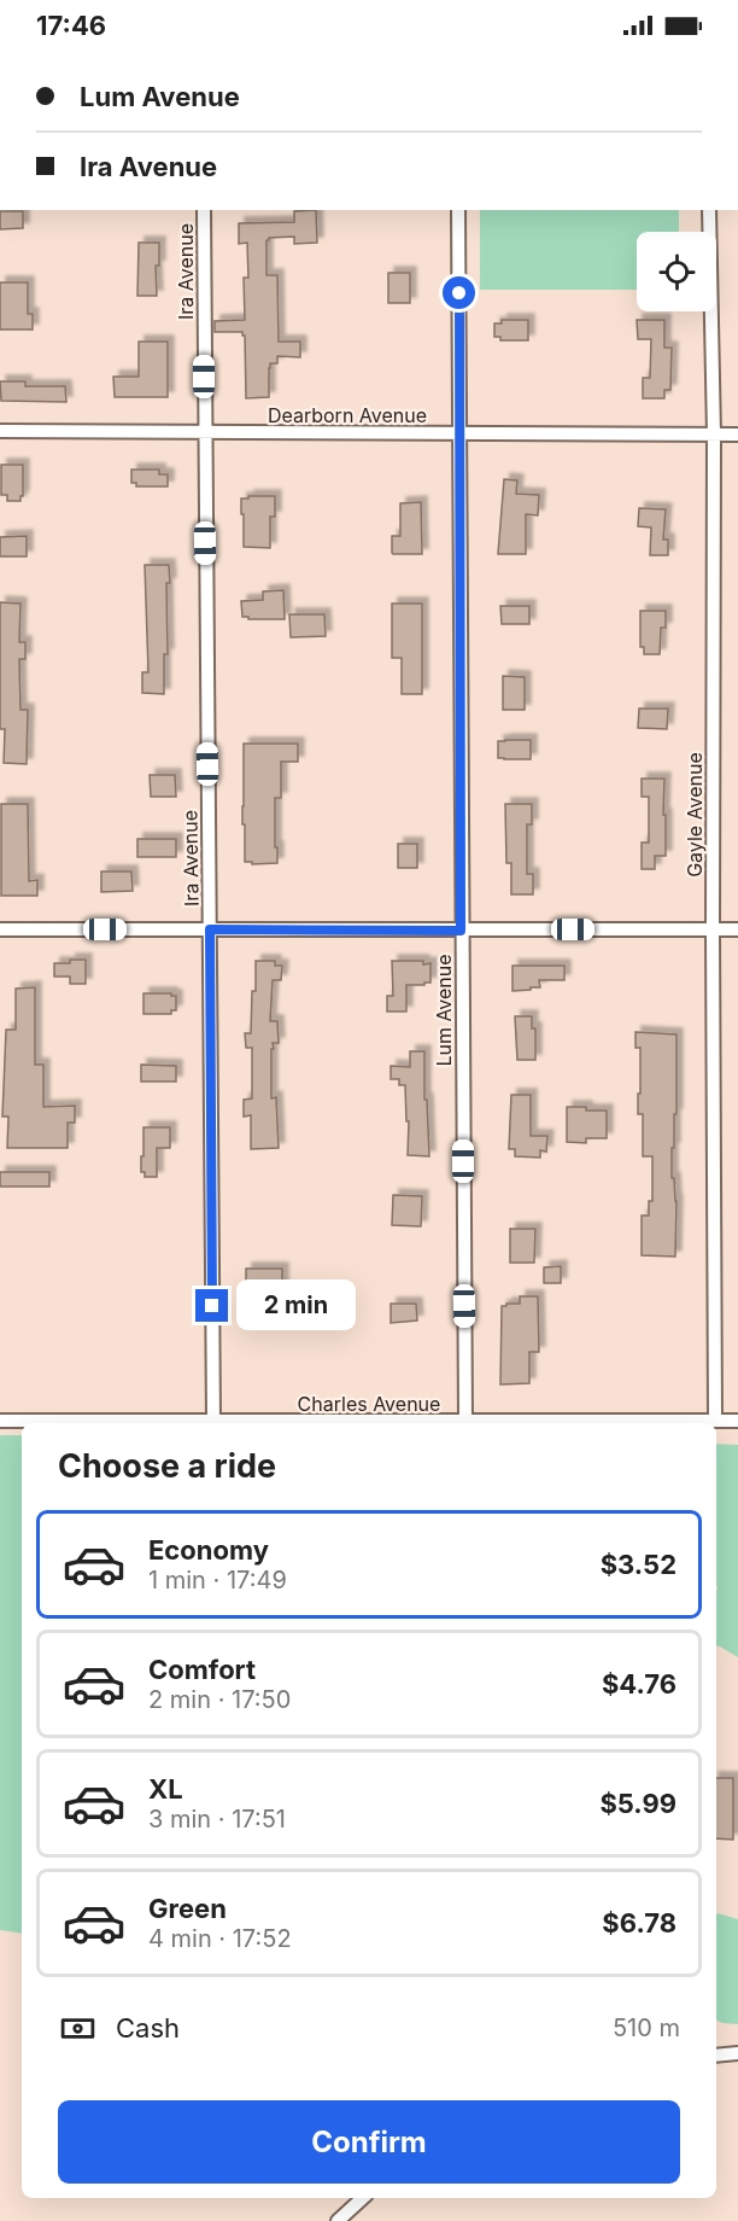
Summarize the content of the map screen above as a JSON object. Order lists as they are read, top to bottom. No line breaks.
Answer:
{"streets":{"street":["Ira Avenue","Dearborn Avenue","Gayle Avenue","Lum Avenue","Charles Avenue"]},"crossings":[["Ira Avenue","Dearborn Avenue"],["Ira Avenue","Charles Avenue"],["Dearborn Avenue","Gayle Avenue"],["Dearborn Avenue","Lum Avenue"],["Gayle Avenue","Charles Avenue"],["Lum Avenue","Charles Avenue"]],"page":{"status":"17:46","banner":["Lum Avenue","Ira Avenue"],"bubble":"2 min","heading":"Choose a ride","list":[{"name":"Economy","note":"1 min · 17:49","value":"$3.52"},{"name":"Comfort","note":"2 min · 17:50","value":"$4.76"},{"name":"XL","note":"3 min · 17:51","value":"$5.99"},{"name":"Green","note":"4 min · 17:52","value":"$6.78"}],"pay":["Cash","510 m"],"buttons":"Confirm"}}
